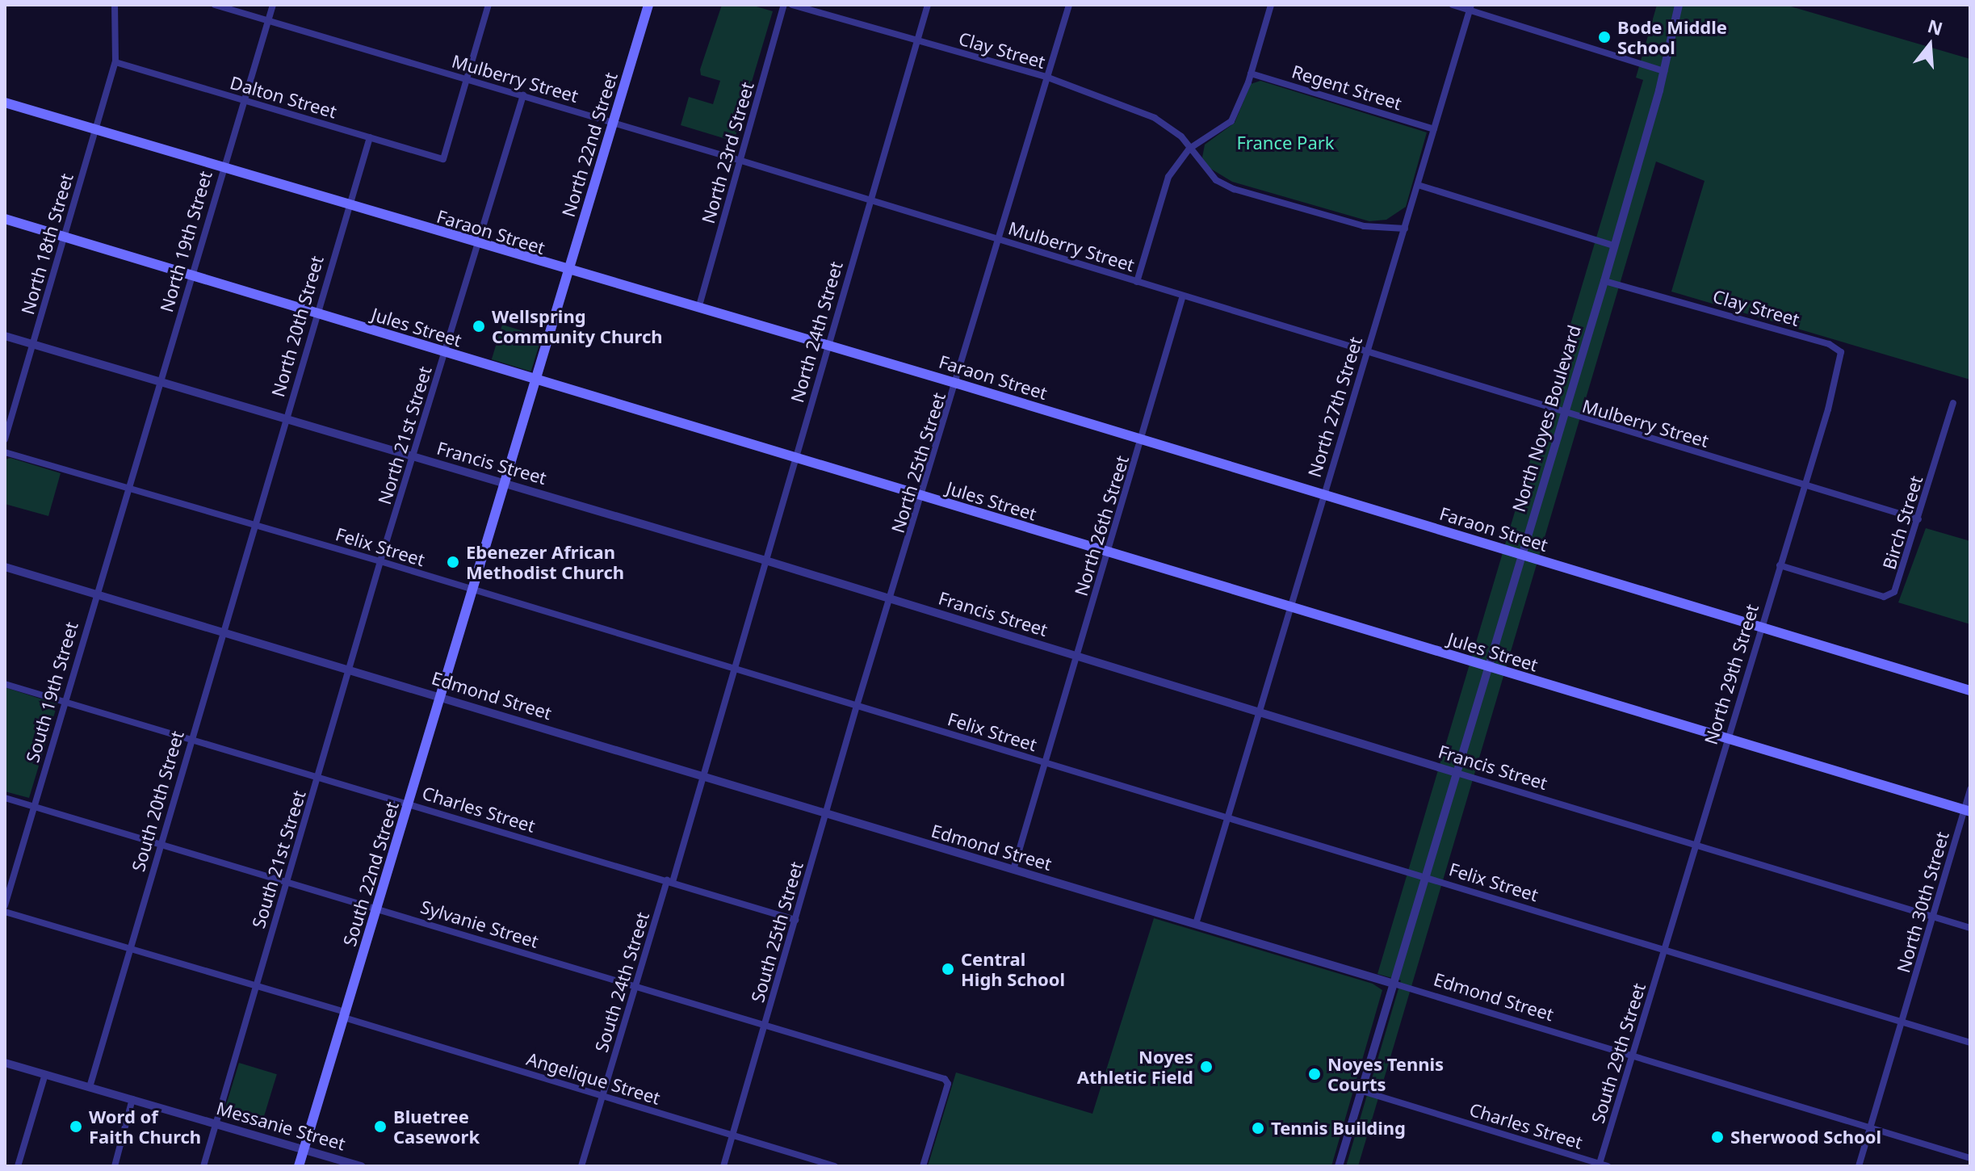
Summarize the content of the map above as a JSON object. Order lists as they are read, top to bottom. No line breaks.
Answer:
{"streets":{"main road":["North 22nd Street","Faraon Street","Jules Street","South 22nd Street"],"street":["Clay Street","Mulberry Street","Regent Street","Dalton Street","North 23rd Street","North 19th Street","North 18th Street","North 20th Street","North 24th Street","North 27th Street","North Noyes Boulevard","North 21st Street","Francis Street","North 25th Street","Birch Street","North 26th Street","Felix Street","North 29th Street","South 19th Street","Edmond Street","South 20th Street","Charles Street","South 21st Street","North 30th Street","Sylvanie Street","South 25th Street","South 24th Street","South 29th Street","Angelique Street","Messanie Street"]},"crossings":[["Clay Street","North 24th Street"],["Clay Street","North Noyes Boulevard"],["Clay Street","North 25th Street"],["Clay Street","North 29th Street"],["Mulberry Street","Dalton Street"],["Mulberry Street","North 22nd Street"],["Mulberry Street","North 23rd Street"],["Mulberry Street","North 19th Street"],["Mulberry Street","North 24th Street"],["Mulberry Street","North 27th Street"],["Mulberry Street","North Noyes Boulevard"],["Mulberry Street","North 21st Street"],["Mulberry Street","North 25th Street"],["Mulberry Street","Birch Street"],["Mulberry Street","North 26th Street"],["Mulberry Street","North 29th Street"],["Regent Street","North 27th Street"],["Dalton Street","North 19th Street"],["Dalton Street","North 18th Street"],["Dalton Street","North 20th Street"],["North 22nd Street","Faraon Street"],["North 22nd Street","Jules Street"],["North 22nd Street","Francis Street"],["North 22nd Street","Felix Street"],["North 22nd Street","South 22nd Street"],["North 23rd Street","Faraon Street"],["Faraon Street","North 19th Street"],["Faraon Street","North 18th Street"],["Faraon Street","North 20th Street"],["Faraon Street","North 24th Street"],["Faraon Street","North 27th Street"],["Faraon Street","North Noyes Boulevard"],["Faraon Street","North 21st Street"],["Faraon Street","North 25th Street"],["Faraon Street","North 26th Street"],["Faraon Street","North 29th Street"],["North 19th Street","Jules Street"],["North 19th Street","Francis Street"],["North 19th Street","Felix Street"],["North 19th Street","South 19th Street"],["North 18th Street","Jules Street"],["North 18th Street","Francis Street"],["North 20th Street","Jules Street"],["North 20th Street","Francis Street"],["North 20th Street","Felix Street"],["North 20th Street","South 20th Street"],["Jules Street","North 24th Street"],["Jules Street","North 27th Street"],["Jules Street","North Noyes Boulevard"],["Jules Street","North 21st Street"],["Jules Street","North 25th Street"],["Jules Street","North 26th Street"],["Jules Street","North 29th Street"],["Jules Street","North 30th Street"],["North 24th Street","Francis Street"],["North 24th Street","Felix Street"],["North 24th Street","South 24th Street"],["North 27th Street","Francis Street"],["North 27th Street","Felix Street"],["North 27th Street","Edmond Street"],["North Noyes Boulevard","Francis Street"],["North Noyes Boulevard","Felix Street"],["North Noyes Boulevard","Edmond Street"],["North Noyes Boulevard","Charles Street"],["North 21st Street","Francis Street"],["North 21st Street","Felix Street"],["North 21st Street","South 21st Street"],["Francis Street","North 25th Street"],["Francis Street","North 26th Street"],["Francis Street","North 29th Street"],["Francis Street","North 30th Street"],["North 25th Street","Felix Street"],["North 25th Street","South 25th Street"],["Birch Street","North 29th Street"],["North 26th Street","Felix Street"],["North 26th Street","Edmond Street"],["Felix Street","North 29th Street"],["Felix Street","South 19th Street"],["Felix Street","South 20th Street"],["Felix Street","South 21st Street"],["Felix Street","South 22nd Street"],["Felix Street","North 30th Street"],["Felix Street","South 25th Street"],["Felix Street","South 24th Street"],["Felix Street","South 29th Street"],["North 29th Street","South 29th Street"],["South 19th Street","Edmond Street"],["South 19th Street","Charles Street"],["South 19th Street","Sylvanie Street"],["Edmond Street","South 20th Street"],["Edmond Street","South 21st Street"],["Edmond Street","South 22nd Street"],["Edmond Street","North 30th Street"],["Edmond Street","South 25th Street"],["Edmond Street","South 24th Street"],["Edmond Street","South 29th Street"],["South 20th Street","Charles Street"],["South 20th Street","Sylvanie Street"],["South 20th Street","Angelique Street"],["South 20th Street","Messanie Street"],["Charles Street","South 21st Street"],["Charles Street","South 22nd Street"],["Charles Street","South 25th Street"],["Charles Street","South 24th Street"],["Charles Street","South 29th Street"],["South 21st Street","Sylvanie Street"],["South 21st Street","Angelique Street"],["South 21st Street","Messanie Street"],["South 22nd Street","Sylvanie Street"],["South 22nd Street","Angelique Street"],["South 22nd Street","Messanie Street"],["Sylvanie Street","South 25th Street"],["Sylvanie Street","South 24th Street"],["South 25th Street","Angelique Street"],["South 24th Street","Angelique Street"]],"parks":["France Park"],"places":["Bode Middle School","Wellspring Community Church","Ebenezer African Methodist Church","Central High School","Noyes Athletic Field","Noyes Tennis Courts","Word of Faith Church","Bluetree Casework","Tennis Building","Sherwood School"],"north":"top"}
